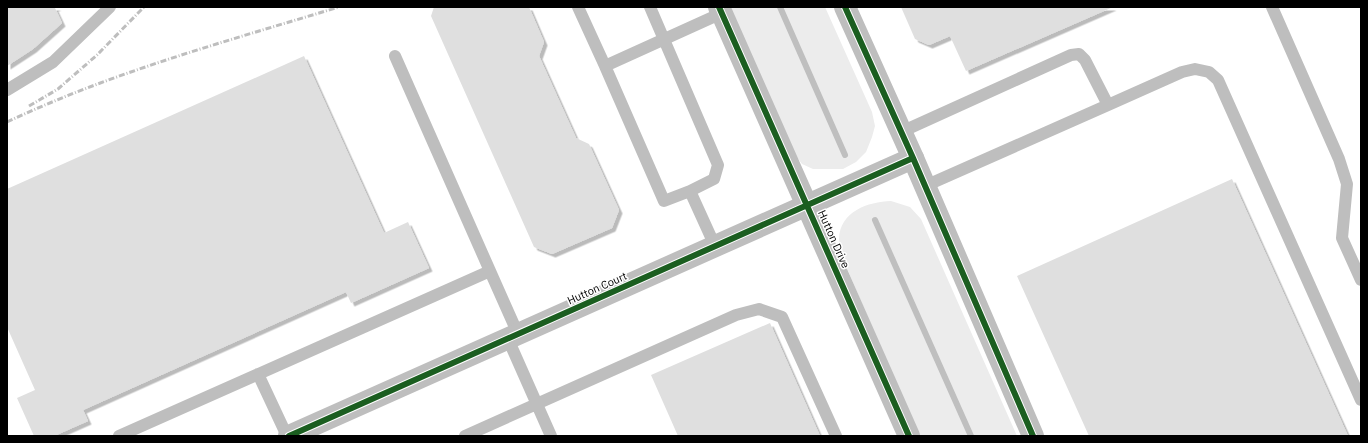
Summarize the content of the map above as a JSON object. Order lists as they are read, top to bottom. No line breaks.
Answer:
{"streets":{"street":["Hutton Drive","Hutton Court"]},"crossings":[["Hutton Drive","Hutton Court"]]}
